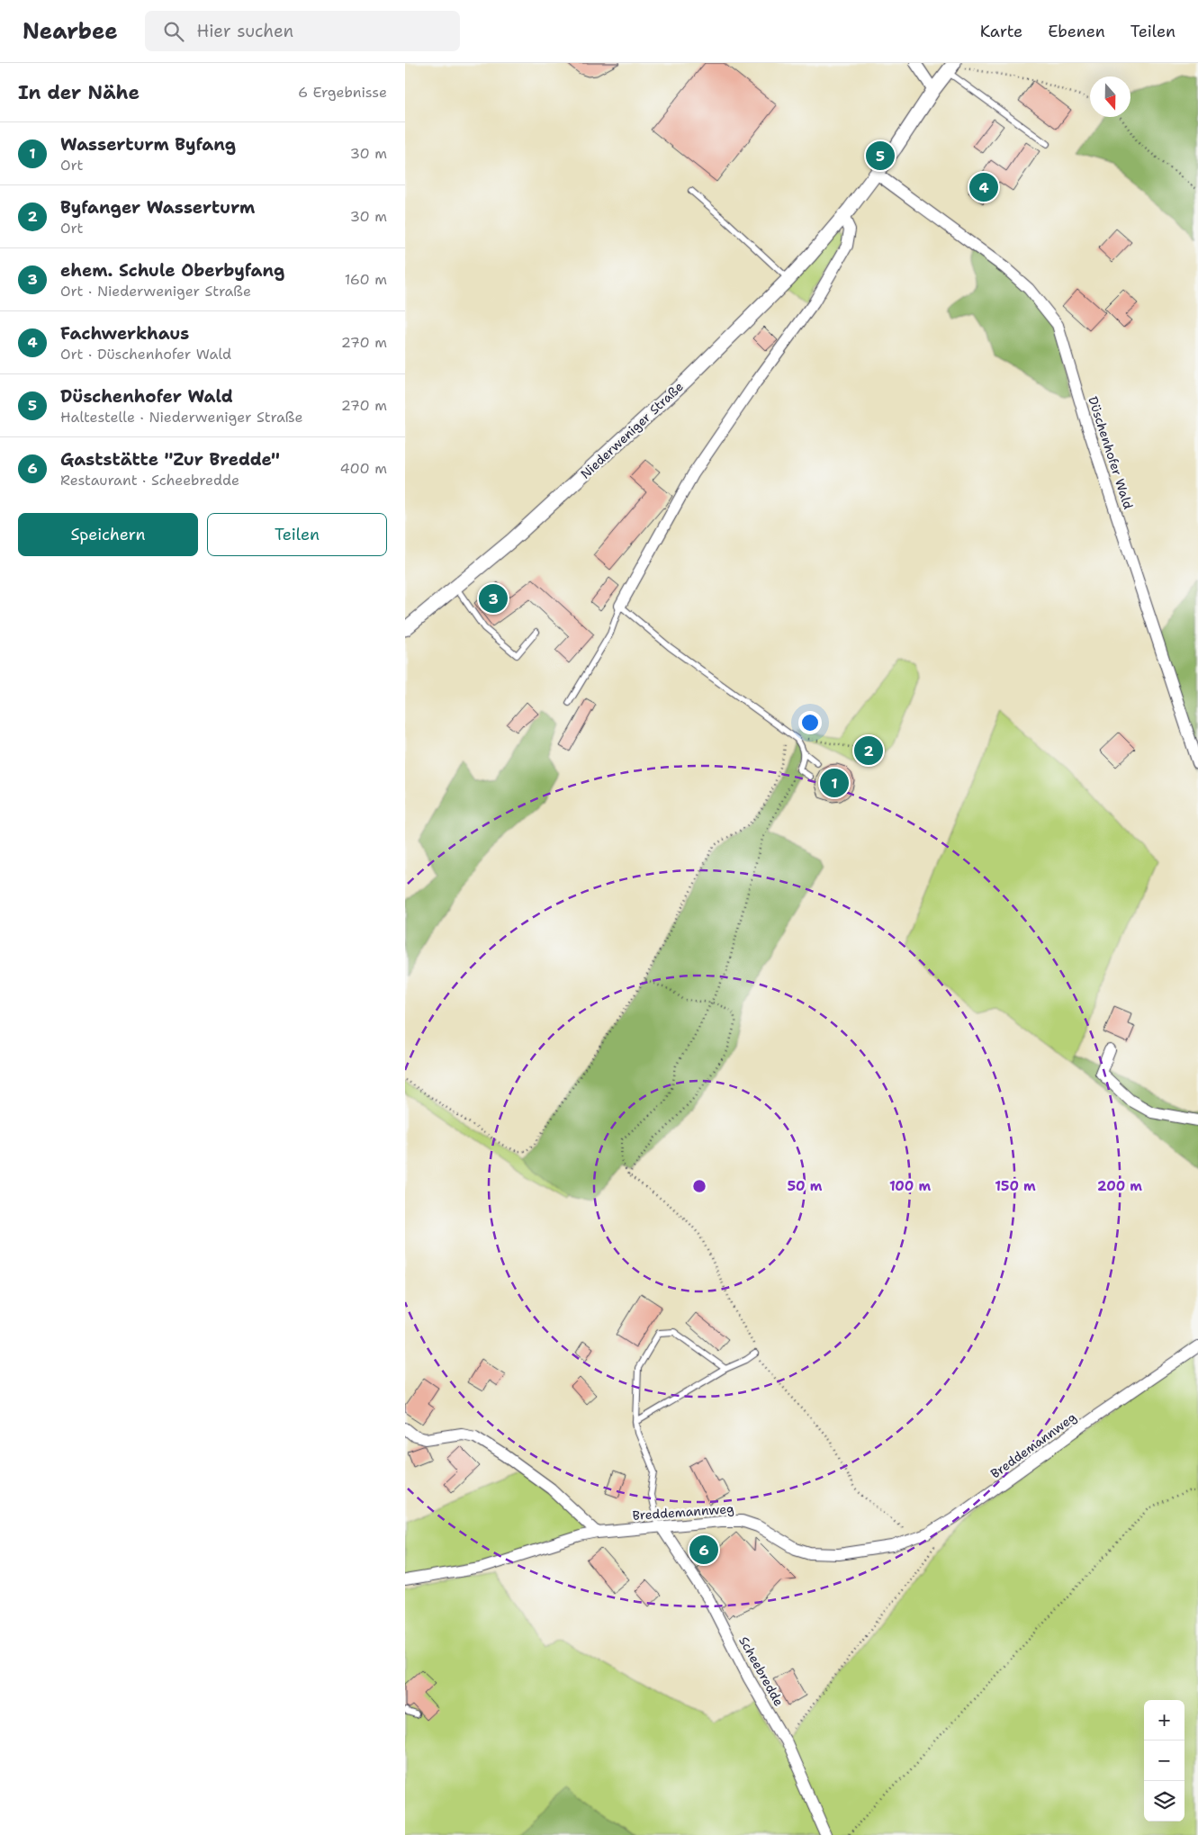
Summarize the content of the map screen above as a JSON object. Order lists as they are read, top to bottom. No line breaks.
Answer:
{"streets":{"street":["Niederweniger Straße","Düschenhofer Wald","Breddemannweg","Scheebredde"]},"crossings":[["Niederweniger Straße","Düschenhofer Wald"],["Breddemannweg","Scheebredde"]],"north":"bottom","page":{"header":"Nearbee","search":"Hier suchen","nav":["Karte","Ebenen","Teilen"],"heading":["In der Nähe","6 Ergebnisse"],"list":[{"mark":"1","name":"Wasserturm Byfang","note":"Ort","value":"30 m"},{"mark":"2","name":"Byfanger Wasserturm","note":"Ort","value":"30 m"},{"mark":"3","name":"ehem. Schule Oberbyfang","note":"Ort · Niederweniger Straße","value":"160 m"},{"mark":"4","name":"Fachwerkhaus","note":"Ort · Düschenhofer Wald","value":"270 m"},{"mark":"5","name":"Düschenhofer Wald","note":"Haltestelle · Niederweniger Straße","value":"270 m"},{"mark":"6","name":"Gaststätte \"Zur Bredde\"","note":"Restaurant · Scheebredde","value":"400 m"}],"pins":["5","4","3","2","1","6"],"buttons":["Speichern","Teilen"],"map_buttons":["+","−"]},"rings":["50 m","100 m","150 m","200 m"]}
